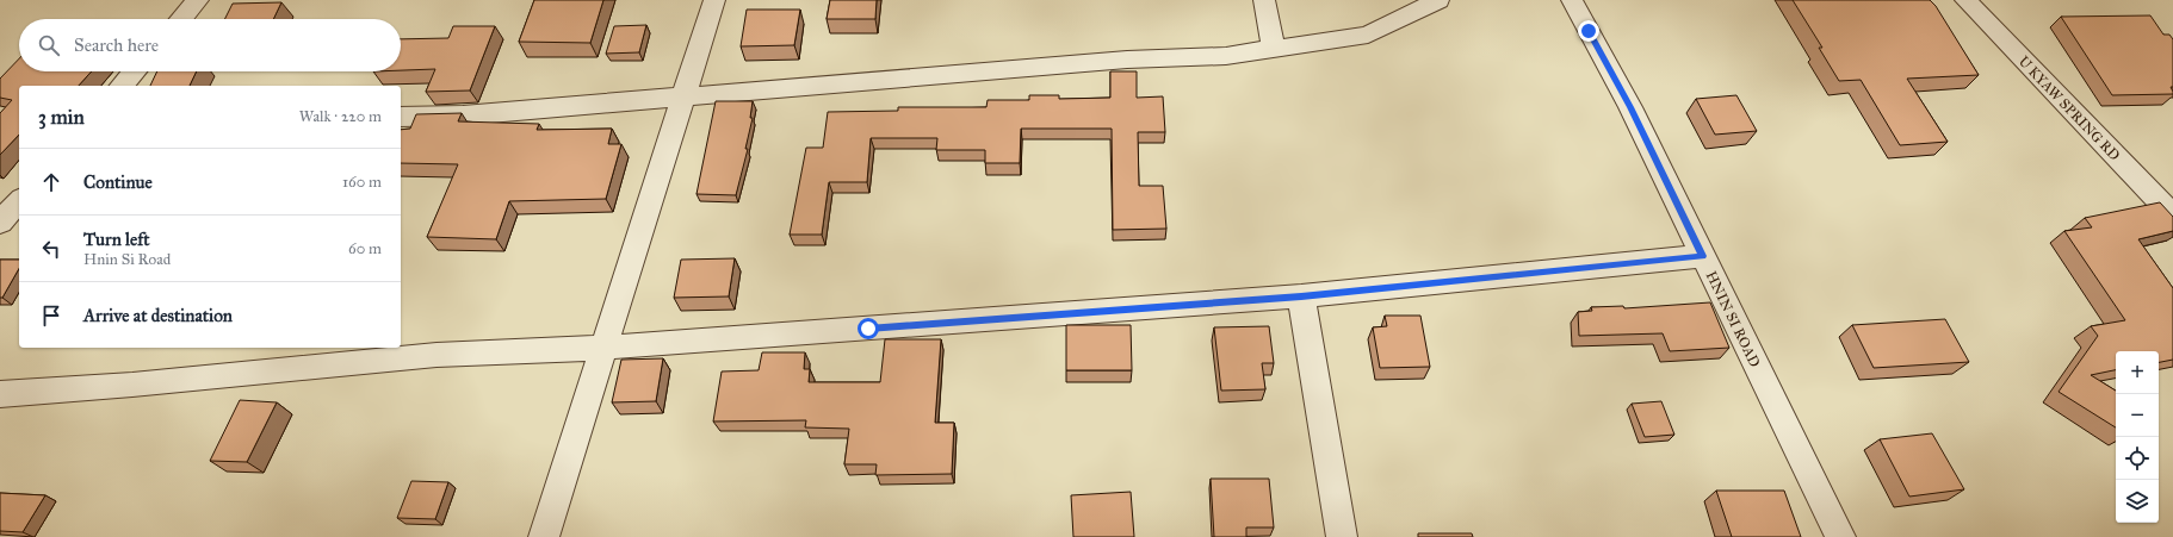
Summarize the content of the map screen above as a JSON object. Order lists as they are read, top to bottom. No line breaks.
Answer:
{"streets":{"street":["U KYAW SPRING RD","HNIN SI ROAD"]},"page":{"search":"Search here","heading":["3 min","Walk · 220 m"],"list":[["Continue","160 m"],["Turn left","Hnin Si Road","60 m"],"Arrive at destination"],"map_buttons":["+","−"]}}
